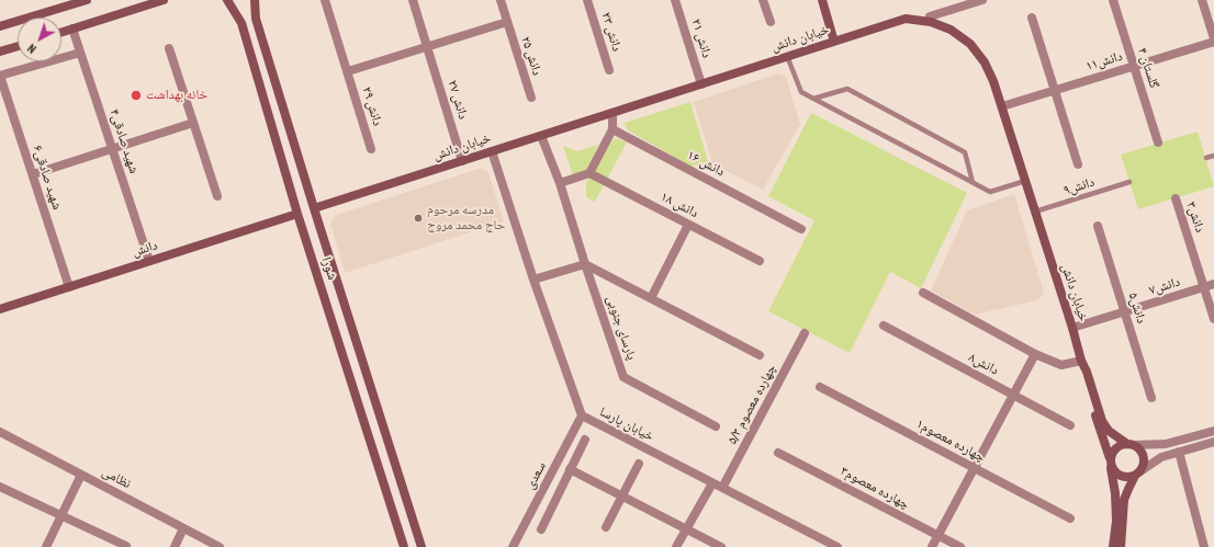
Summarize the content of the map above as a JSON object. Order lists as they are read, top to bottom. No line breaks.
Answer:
{"streets":{"street":["دانش ۲۳","دانش ۲۱","خیابان دانش","دانش ۲۵","دانش۱۱","گلستان ۴","دانش ۲۷","دانش ۲۹","شهید صادقی۴","دانش ۱۶","شهید صادقی۶","دانش ۱۸","دانش۳","دانش","شورا","دانش۷","دانش۵","پارسای جنوبی","دانش۸","چهارده معصوم ۵/۳","خیابان پارسا","چهارده معصوم۱","سعدی","نظامی","چهارده معصوم۳"],"lane":["دانش۹"]},"crossings":[["دانش ۲۱","خیابان دانش"],["خیابان دانش","دانش۱۱"],["خیابان دانش","دانش ۲۷"],["خیابان دانش","دانش۹"],["خیابان دانش","شورا"],["خیابان دانش","دانش۷"],["خیابان دانش","پارسای جنوبی"],["خیابان دانش","خیابان پارسا"],["دانش۱۱","گلستان ۴"],["شهید صادقی۴","دانش"],["شهید صادقی۶","دانش"],["دانش۳","دانش۷"],["دانش","شورا"],["دانش۷","دانش۵"],["چهارده معصوم ۵/۳","خیابان پارسا"],["خیابان پارسا","سعدی"]],"places":["خانه بهداشت","مدرسه مرحوم حاج محمد مروج"],"north":"bottom left"}
